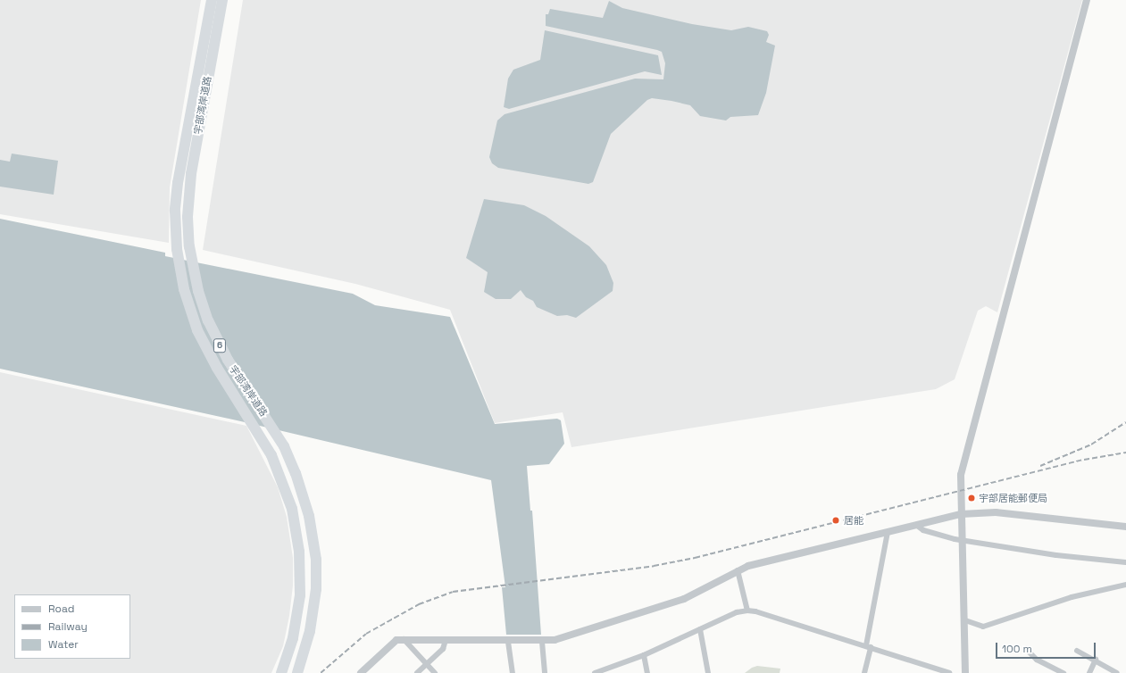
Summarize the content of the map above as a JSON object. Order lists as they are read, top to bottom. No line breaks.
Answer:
{"streets":{"highway":["宇部湾岸道路","6"]},"places":["宇部居能郵便局","居能"],"legend":["Road","Railway","Water"],"scale_bar":"100 m"}
